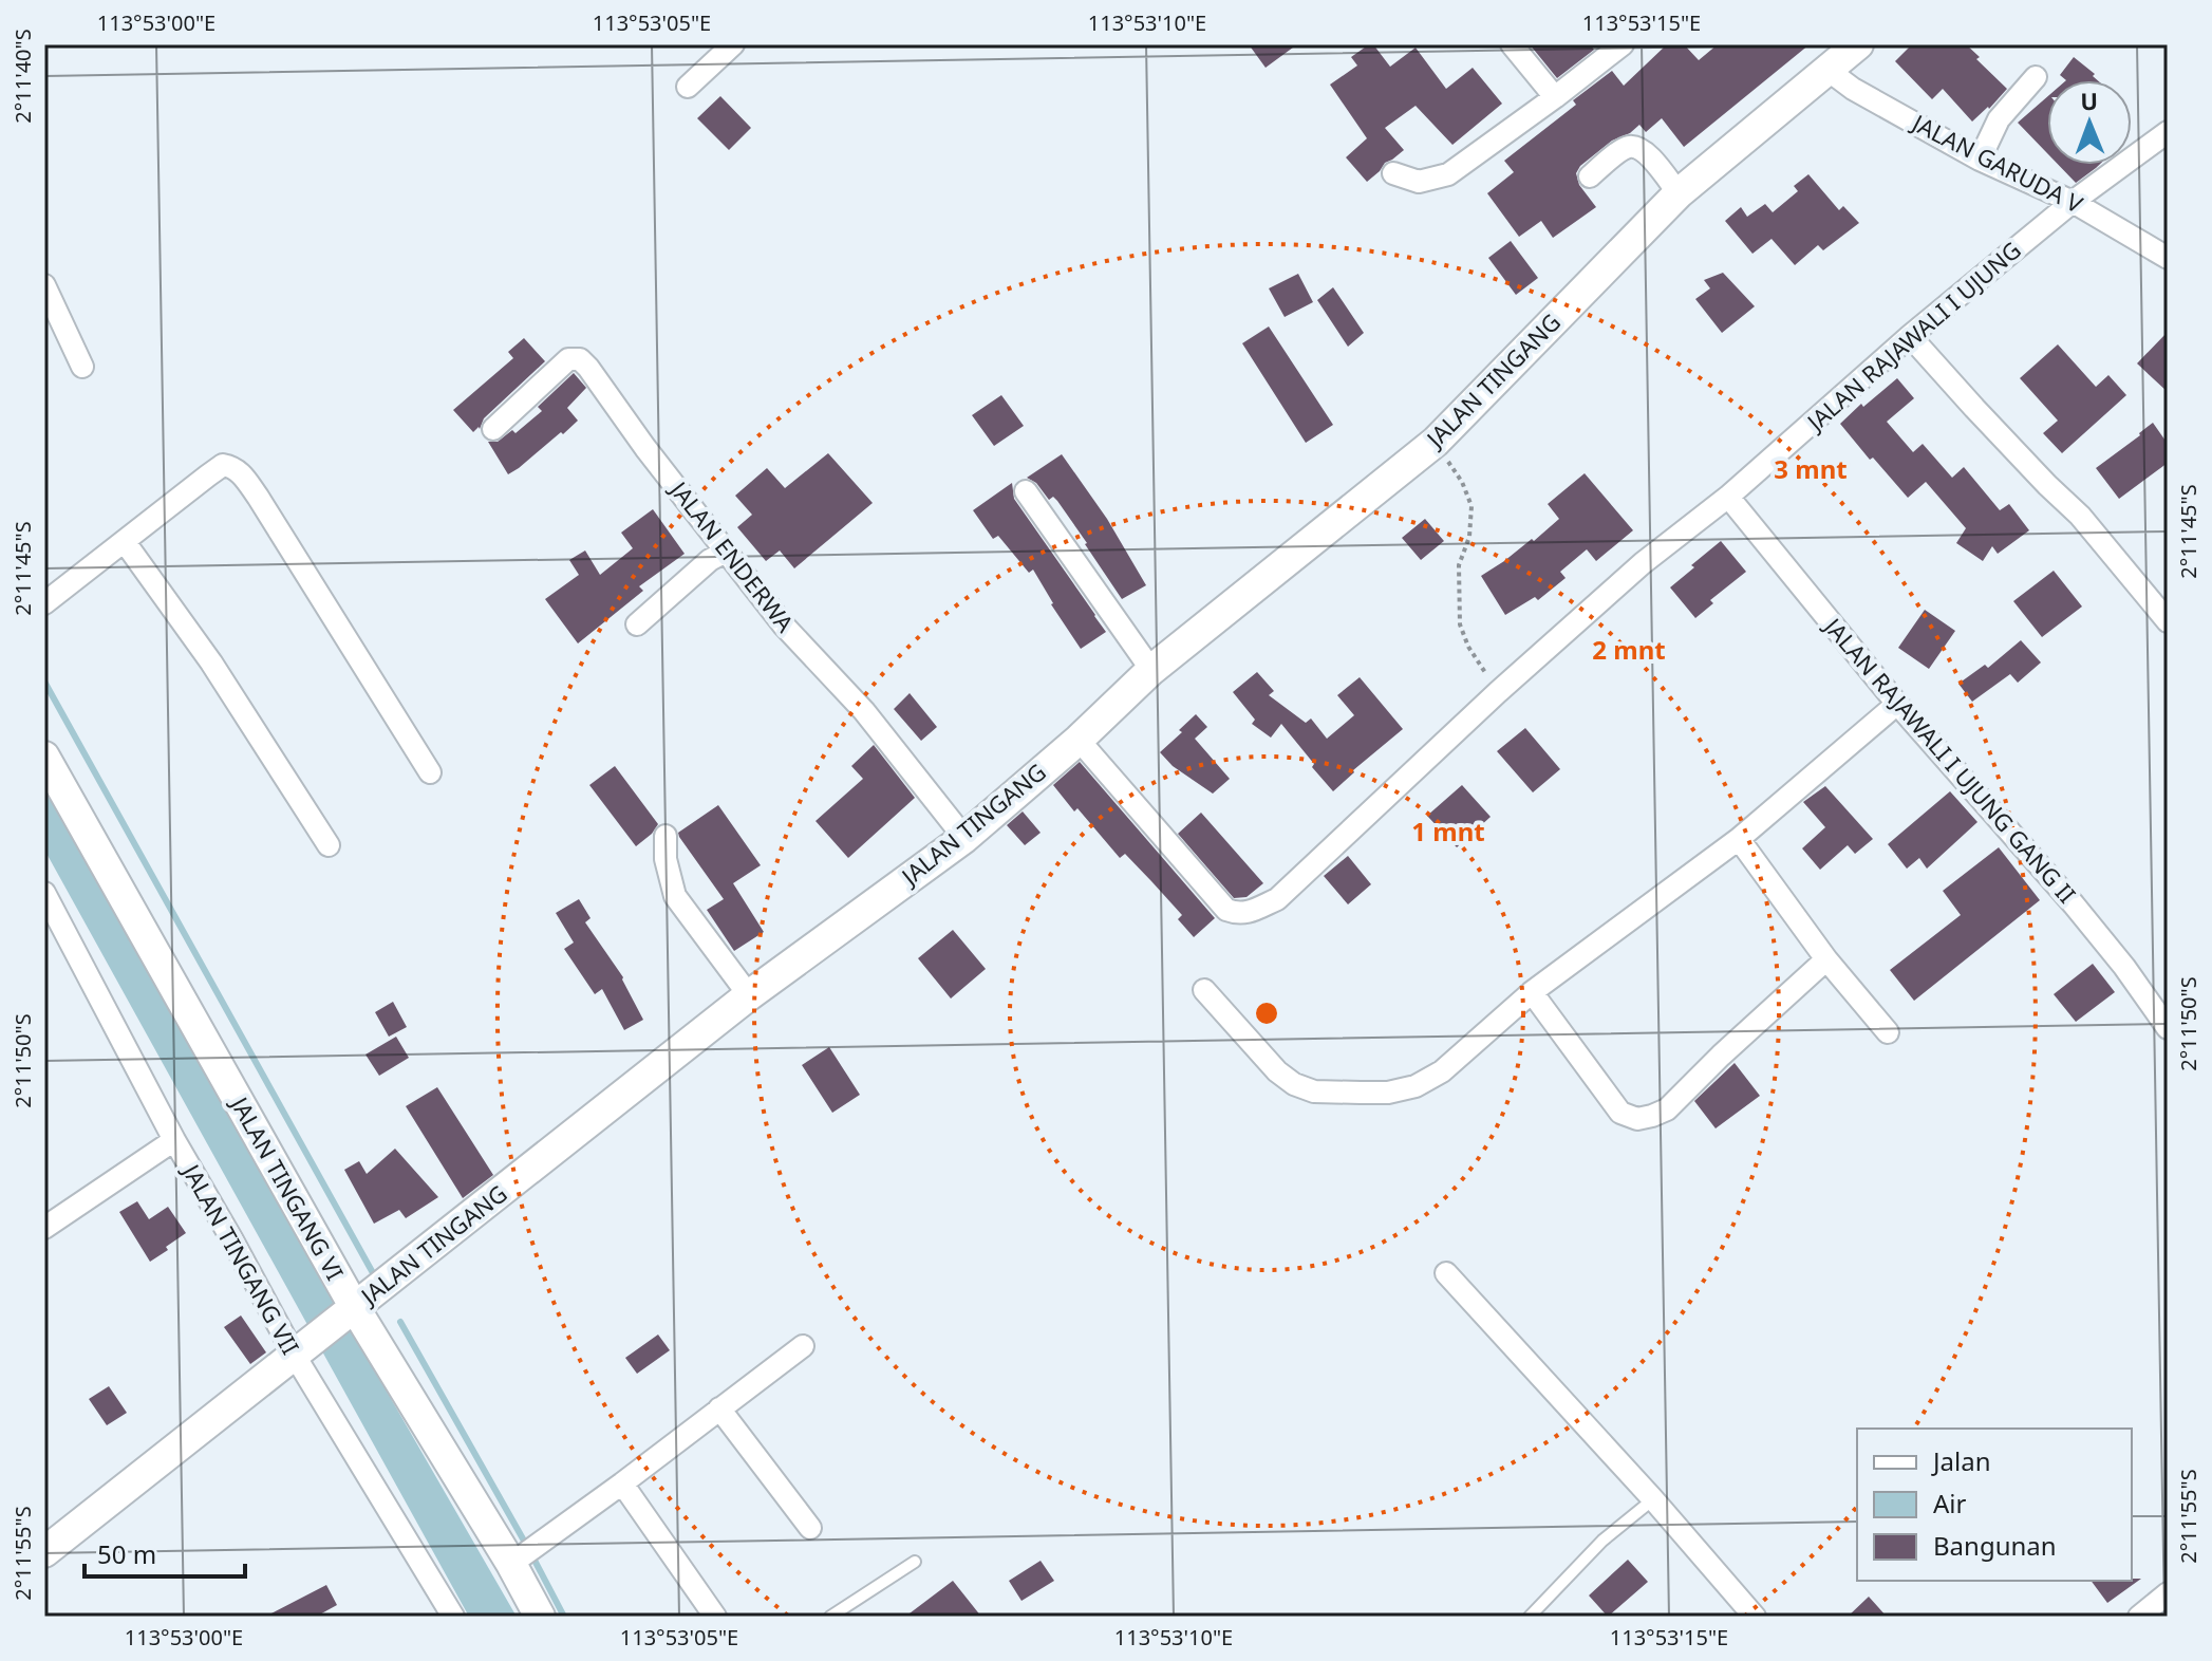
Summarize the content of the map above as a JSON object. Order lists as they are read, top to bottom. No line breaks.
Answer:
{"streets":{"main road":["JALAN TINGANG","JALAN TINGANG VI"],"street":["JALAN GARUDA V","JALAN RAJAWALI I UJUNG","JALAN ENDERWA","JALAN RAJAWALI I UJUNG GANG II","JALAN TINGANG VII"]},"crossings":[["JALAN GARUDA V","JALAN RAJAWALI I UJUNG"],["JALAN GARUDA V","JALAN TINGANG"],["JALAN RAJAWALI I UJUNG","JALAN TINGANG"],["JALAN RAJAWALI I UJUNG","JALAN RAJAWALI I UJUNG GANG II"],["JALAN TINGANG","JALAN ENDERWA"],["JALAN TINGANG","JALAN TINGANG VI"],["JALAN TINGANG","JALAN TINGANG VII"]],"legend":["Jalan","Air","Bangunan"],"scale_bar":"50 m","north":"top","coordinates":["113°53'00\"E","113°53'05\"E","113°53'10\"E","113°53'15\"E","2°11'40\"S","2°11'45\"S","2°11'50\"S","2°11'55\"S"],"rings":["3 mnt","2 mnt","1 mnt"]}
